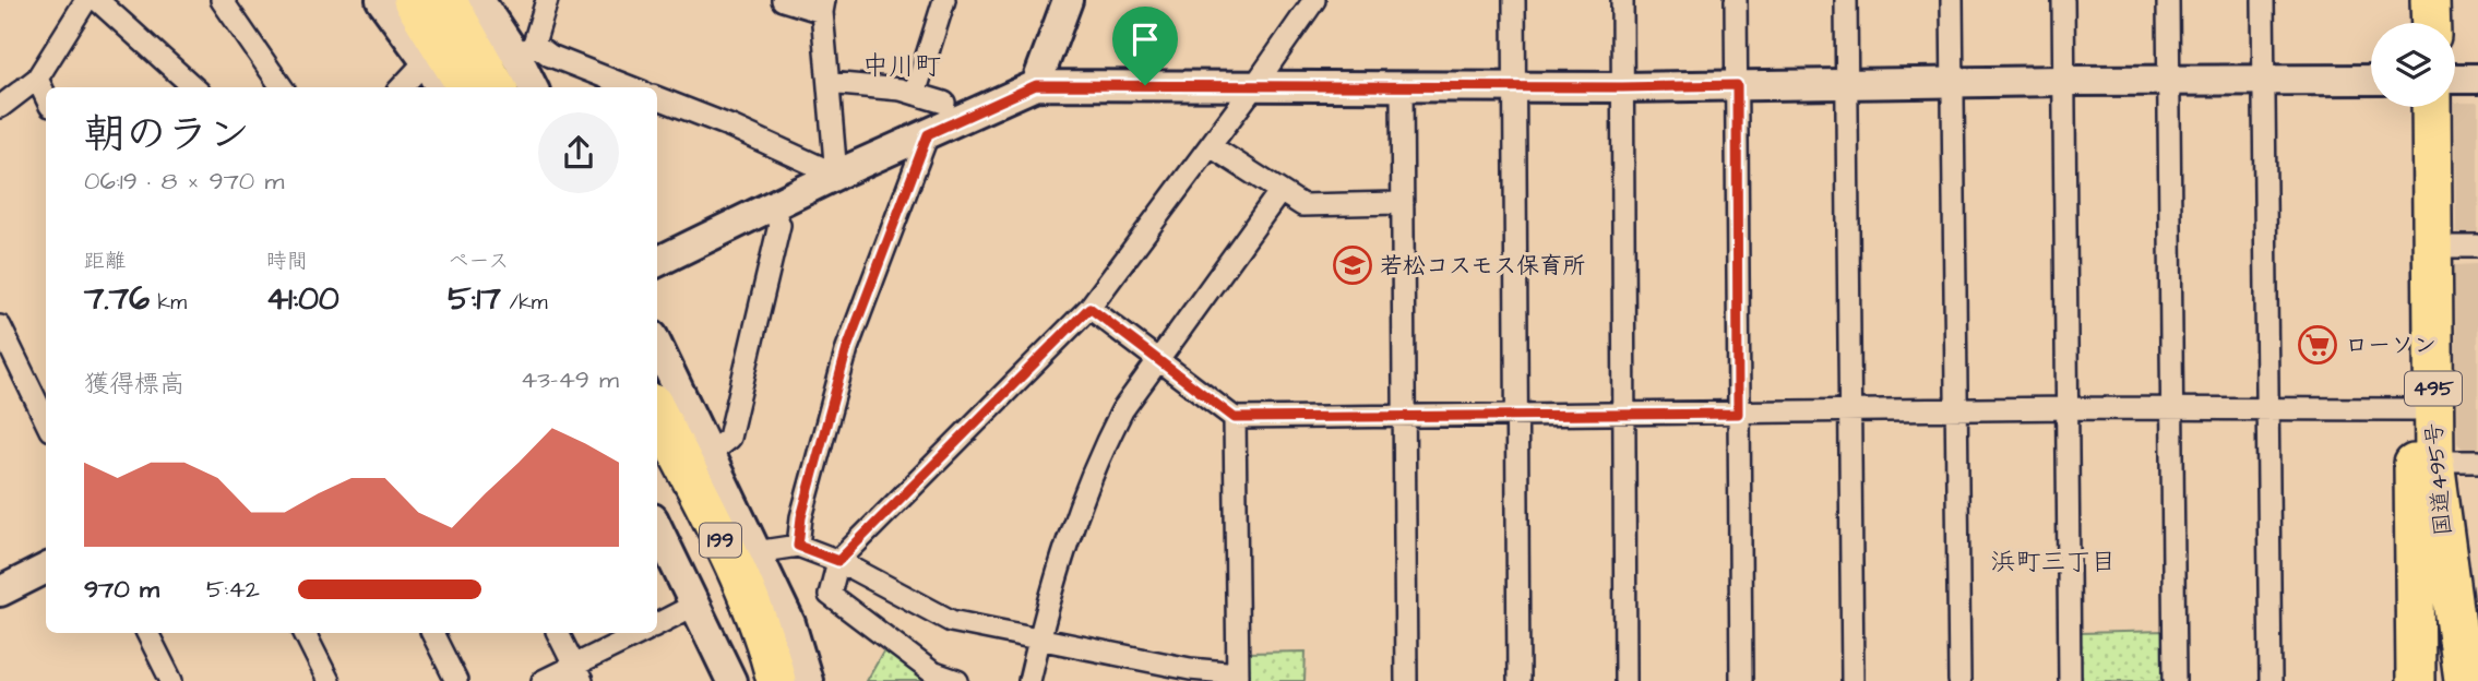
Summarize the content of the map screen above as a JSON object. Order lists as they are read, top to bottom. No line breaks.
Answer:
{"streets":{"highway":["495","国道495号","199"]},"districts":["中川町","浜町三丁目"],"places":{"school or university":["若松コスモス保育所"],"supermarket":["ローソン"]},"page":{"heading":["朝のラン","06:19 · 8 × 970 m"],"stats":[["距離","7.76 km"],["時間","41:00"],["ペース","5:17 /km"]],"chart":["獲得標高","43–49 m"],"list":[{"name":"970 m","note":"5:42"}]}}
